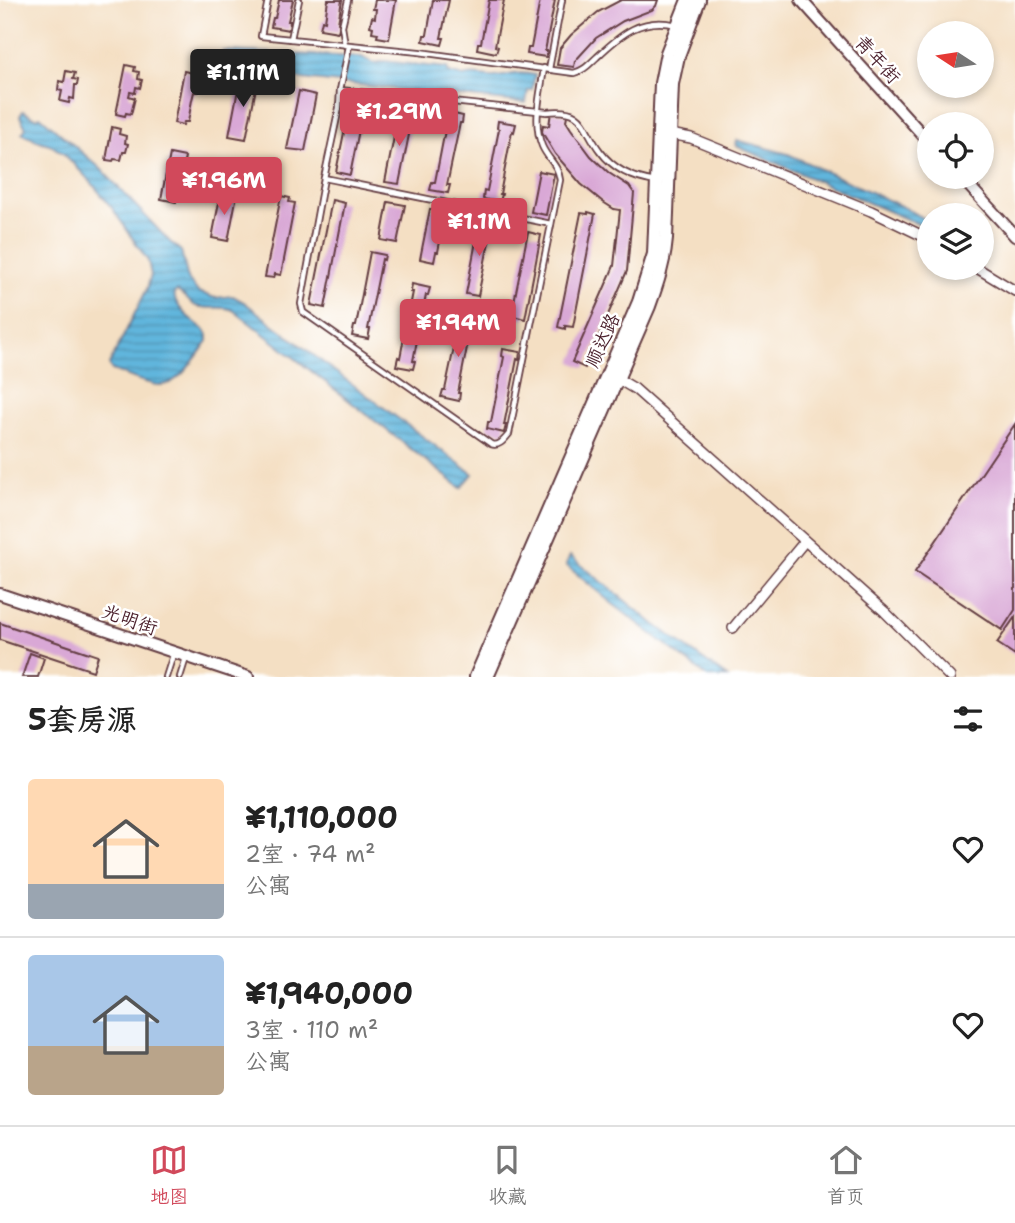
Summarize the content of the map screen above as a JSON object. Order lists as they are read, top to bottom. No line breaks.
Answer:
{"streets":{"main road":["顺达路"],"street":["青年街","光明街"]},"north":"left","page":{"price":["¥1.11M","¥1.29M","¥1.96M","¥1.1M","¥1.94M"],"heading":"5套房源","list":[{"name":"¥1,110,000","note":"2室 · 74 m² · 公寓"},{"name":"¥1,940,000","note":"3室 · 110 m² · 公寓"}],"tabs":["地图","收藏","首页"]}}
